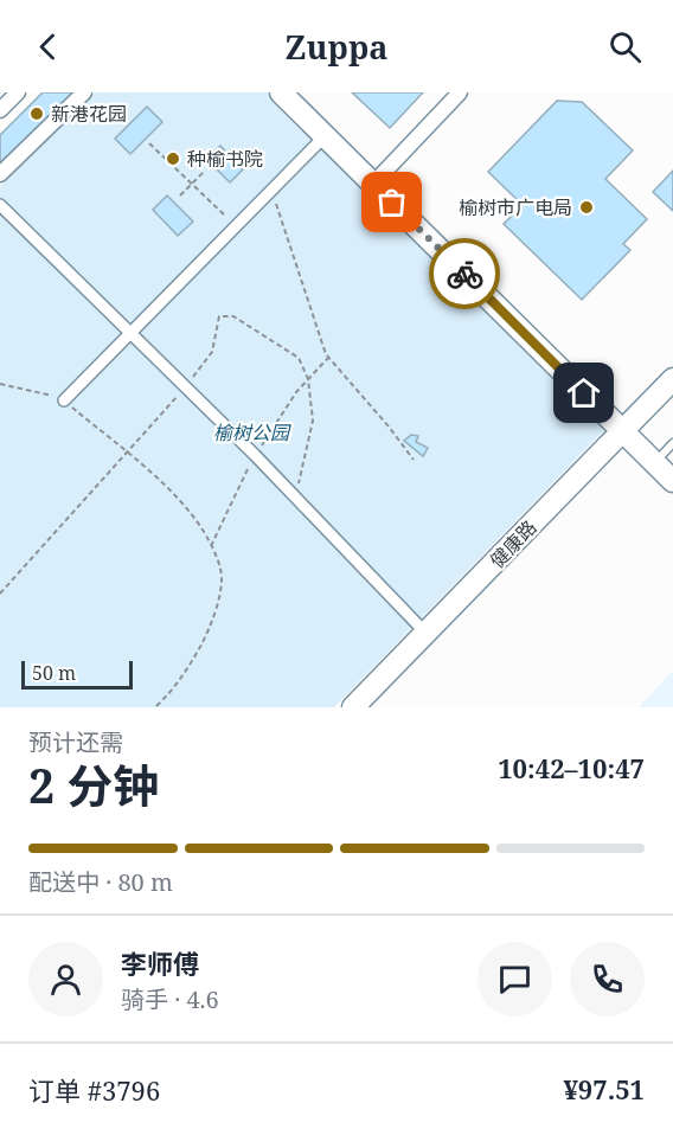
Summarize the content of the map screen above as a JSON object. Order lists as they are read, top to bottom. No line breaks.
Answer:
{"streets":{"main road":["健康路"]},"parks":["榆树公园"],"places":["新港花园","种榆书院","榆树市广电局"],"scale_bar":"50 m","page":{"header":"Zuppa","scale":"50 m","heading":["2 分钟","预计还需","10:42–10:47"],"panel":["李师傅","骑手 · 4.6","订单 #3796","¥97.51"],"bar":"配送中 · 80 m"}}
